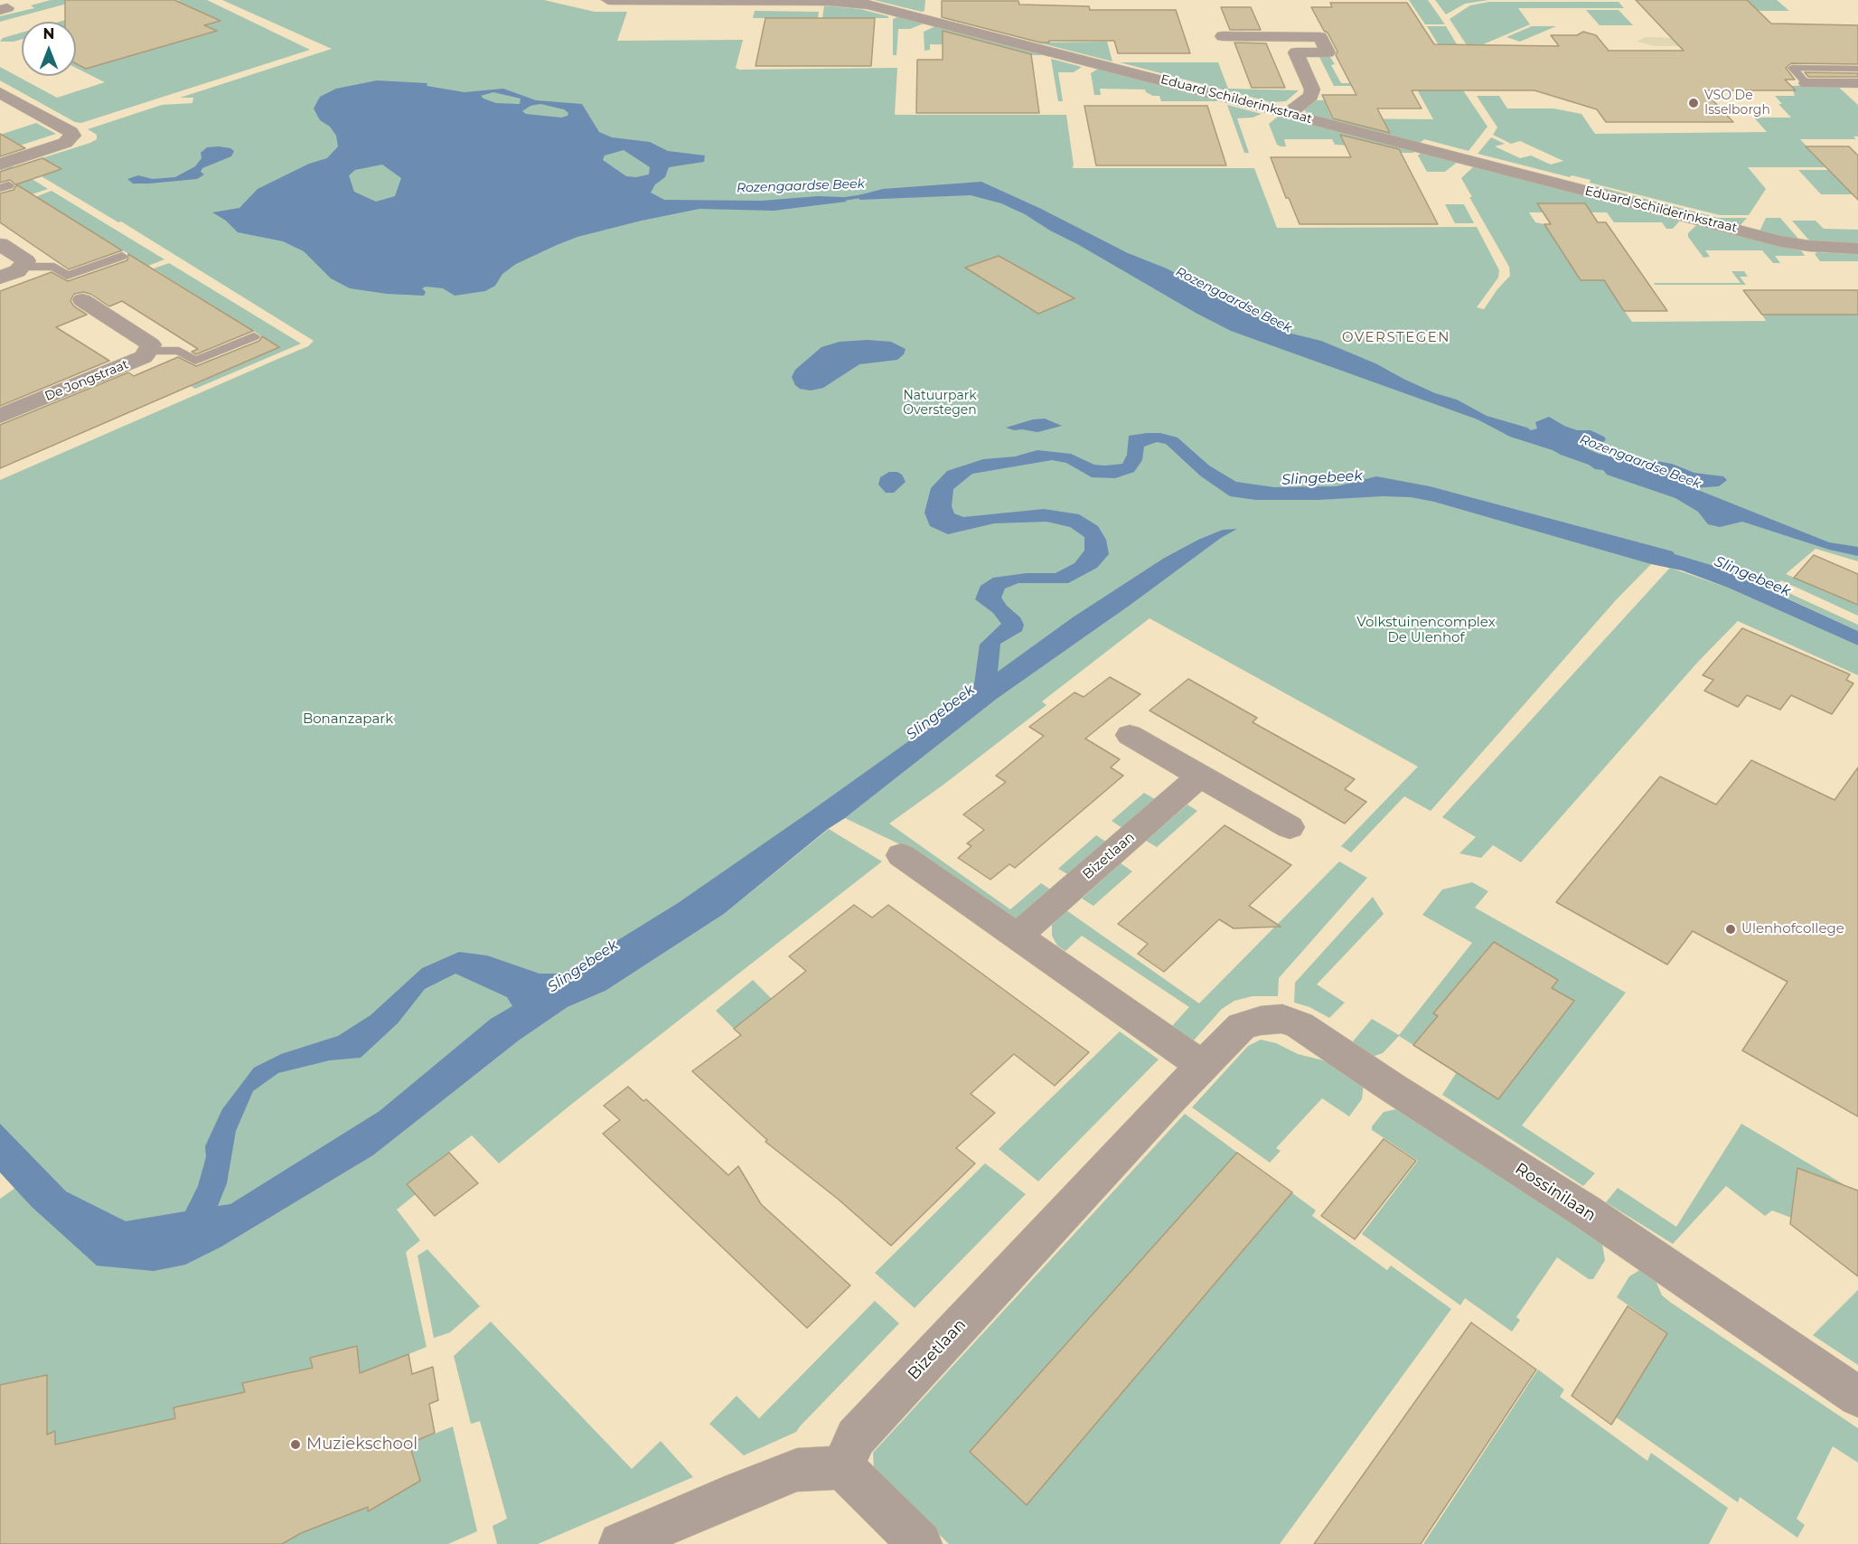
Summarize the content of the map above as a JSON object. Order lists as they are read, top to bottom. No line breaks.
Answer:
{"streets":{"street":["Eduard Schilderinkstraat","De Jongstraat","Bizetlaan","Rossinilaan"]},"crossings":[["Bizetlaan","Rossinilaan"]],"districts":["OVERSTEGEN"],"water":["Rozengaardse Beek","Slingebeek"],"parks":["Natuurpark Overstegen","Volkstuinencomplex De Ulenhof","Bonanzapark"],"places":["VSO De Isselborgh","Ulenhofcollege","Muziekschool"],"north":"top"}
